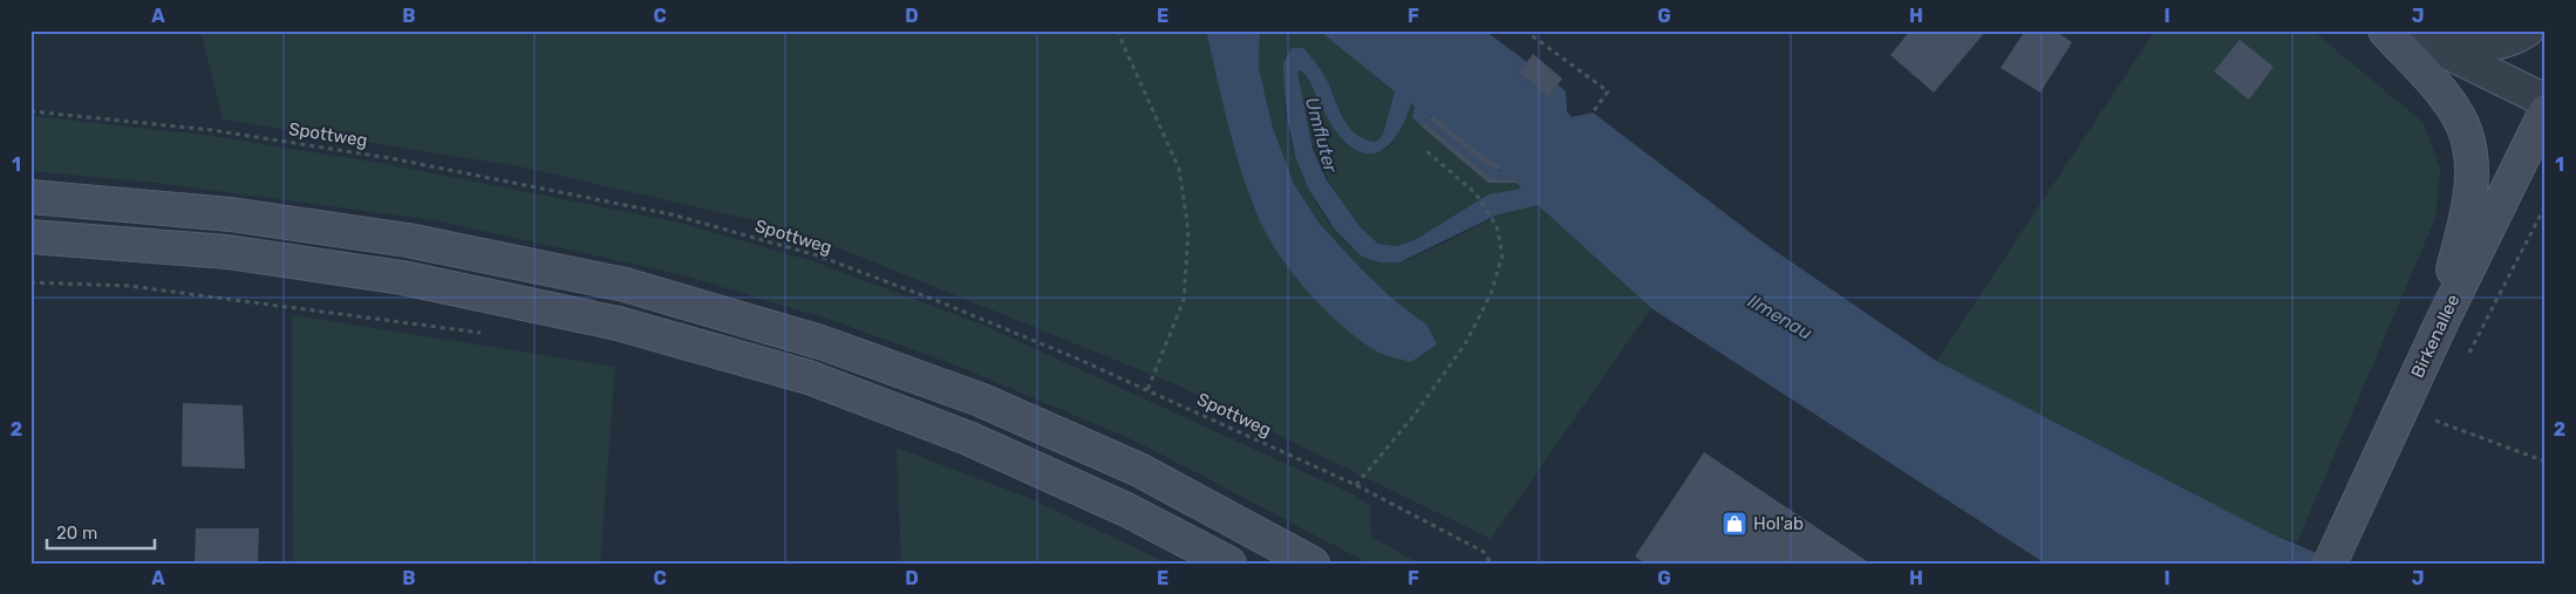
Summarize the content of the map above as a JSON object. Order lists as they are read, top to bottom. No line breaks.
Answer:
{"streets":{"main road":["Birkenallee"],"path":["Spottweg"]},"water":["Umfluter","Ilmenau"],"places":{"shop":["Hol'ab"]},"scale_bar":"20 m","grid":{"columns":["A","B","C","D","E","F","G","H","I","J"],"rows":["1","2"]}}
